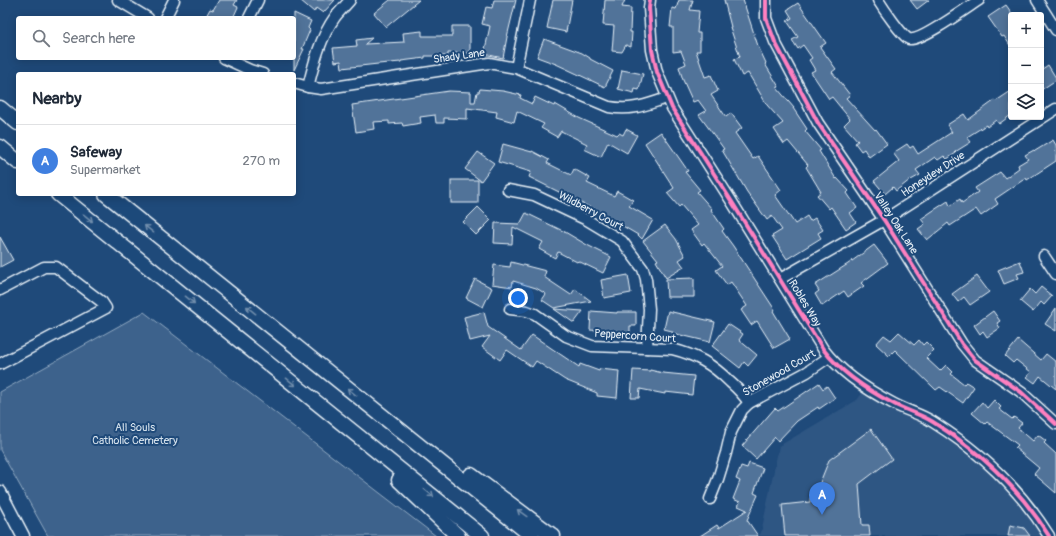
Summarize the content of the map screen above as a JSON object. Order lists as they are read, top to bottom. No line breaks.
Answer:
{"streets":{"street":["Shady Lane","Honeydew Drive","Wildberry Court","Valley Oak Lane","Robles Way","Peppercorn Court","Stonewood Court"]},"crossings":[["Shady Lane","Robles Way"],["Honeydew Drive","Valley Oak Lane"],["Honeydew Drive","Robles Way"],["Wildberry Court","Peppercorn Court"],["Robles Way","Stonewood Court"],["Peppercorn Court","Stonewood Court"]],"parks":["All Souls Catholic Cemetery"],"page":{"map_buttons":["+","−"],"search":"Search here","heading":"Nearby","list":[{"mark":"A","name":"Safeway","note":"Supermarket","value":"270 m"}],"pins":"A"}}
